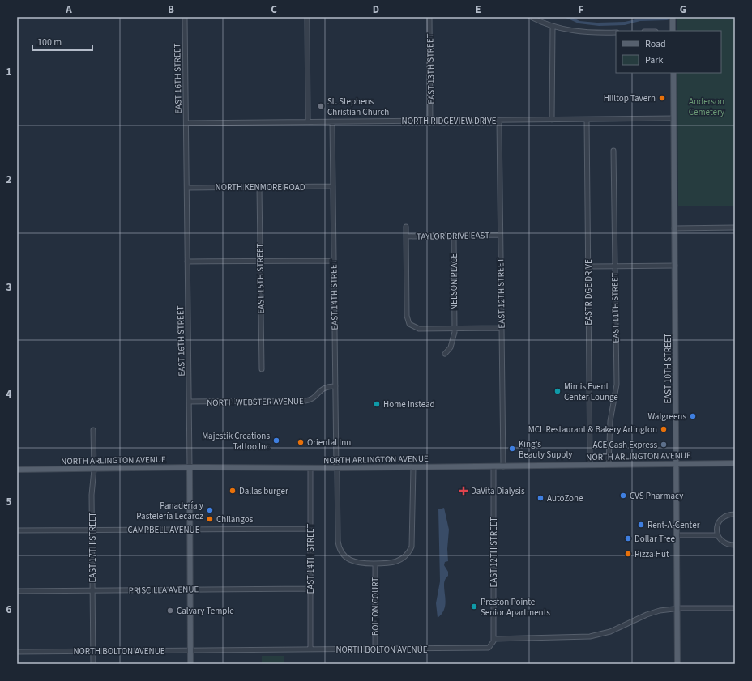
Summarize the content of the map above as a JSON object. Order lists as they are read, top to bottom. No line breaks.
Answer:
{"streets":{"main road":["EAST 16TH STREET","EAST 10TH STREET","NORTH ARLINGTON AVENUE"],"street":["EAST 13TH STREET","NORTH RIDGEVIEW DRIVE","NORTH KENMORE ROAD","TAYLOR DRIVE EAST","EAST 15TH STREET","NELSON PLACE","EASTRIDGE DRIVE","EAST 12TH STREET","EAST 14TH STREET","EAST 11TH STREET","NORTH WEBSTER AVENUE","CAMPBELL AVENUE","EAST 17TH STREET","PRISCILLA AVENUE","BOLTON COURT","NORTH BOLTON AVENUE"]},"crossings":[["EAST 13TH STREET","NORTH RIDGEVIEW DRIVE"],["EAST 16TH STREET","NORTH RIDGEVIEW DRIVE"],["EAST 16TH STREET","NORTH KENMORE ROAD"],["EAST 16TH STREET","NORTH WEBSTER AVENUE"],["EAST 16TH STREET","NORTH ARLINGTON AVENUE"],["EAST 16TH STREET","CAMPBELL AVENUE"],["EAST 16TH STREET","PRISCILLA AVENUE"],["EAST 16TH STREET","NORTH BOLTON AVENUE"],["NORTH RIDGEVIEW DRIVE","EASTRIDGE DRIVE"],["NORTH RIDGEVIEW DRIVE","EAST 12TH STREET"],["NORTH RIDGEVIEW DRIVE","EAST 14TH STREET"],["NORTH RIDGEVIEW DRIVE","EAST 10TH STREET"],["NORTH KENMORE ROAD","EAST 15TH STREET"],["NORTH KENMORE ROAD","EAST 14TH STREET"],["TAYLOR DRIVE EAST","NELSON PLACE"],["TAYLOR DRIVE EAST","EAST 12TH STREET"],["EASTRIDGE DRIVE","NORTH ARLINGTON AVENUE"],["EAST 12TH STREET","NORTH ARLINGTON AVENUE"],["EAST 12TH STREET","NORTH BOLTON AVENUE"],["EAST 14TH STREET","NORTH WEBSTER AVENUE"],["EAST 14TH STREET","NORTH ARLINGTON AVENUE"],["EAST 14TH STREET","CAMPBELL AVENUE"],["EAST 14TH STREET","PRISCILLA AVENUE"],["EAST 14TH STREET","BOLTON COURT"],["EAST 14TH STREET","NORTH BOLTON AVENUE"],["EAST 11TH STREET","NORTH ARLINGTON AVENUE"],["EAST 10TH STREET","NORTH ARLINGTON AVENUE"],["NORTH ARLINGTON AVENUE","EAST 17TH STREET"],["CAMPBELL AVENUE","EAST 17TH STREET"],["EAST 17TH STREET","PRISCILLA AVENUE"],["EAST 17TH STREET","NORTH BOLTON AVENUE"],["BOLTON COURT","NORTH BOLTON AVENUE"]],"parks":["Anderson Cemetery"],"places":{"other":["Hilltop Tavern","St. Stephens Christian Church","Mimis Event Center Lounge","Home Instead","Walgreens","MCL Restaurant & Bakery Arlington","Majestik Creations Tattoo Inc","Oriental Inn","ACE Cash Express","King's Beauty Supply","Dallas burger","CVS Pharmacy","AutoZone","Panadería y Pastelería Lecaroz","Chilangos","Rent-A-Center","Dollar Tree","Pizza Hut","Preston Pointe Senior Apartments","Calvary Temple"],"health":["DaVita Dialysis"]},"legend":["Road","Park"],"scale_bar":"100 m","grid":{"columns":["A","B","C","D","E","F","G"],"rows":["1","2","3","4","5","6"]}}
